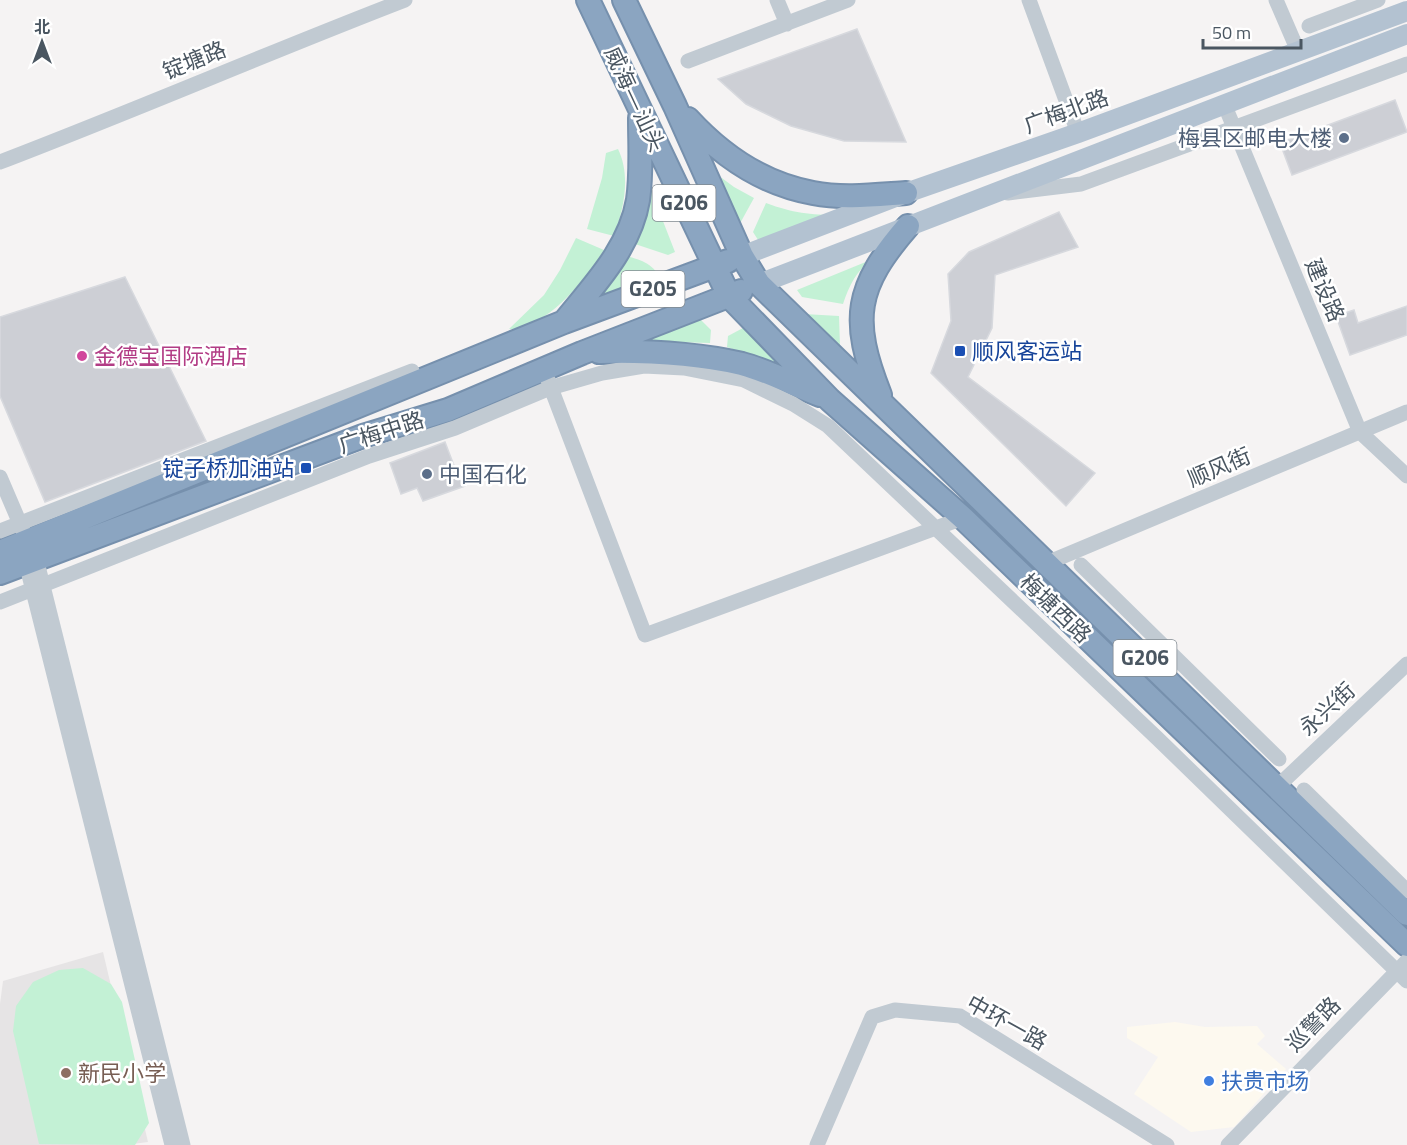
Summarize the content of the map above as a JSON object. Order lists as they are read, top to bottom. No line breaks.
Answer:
{"streets":{"highway":["威海—汕头","G206","G205","广梅中路","梅塘西路"],"main road":["广梅北路"],"street":["锭塘路","建设路","顺风街","永兴街","中环一路","巡警路"]},"crossings":[["威海—汕头","广梅北路"],["威海—汕头","广梅中路"],["威海—汕头","梅塘西路"],["广梅北路","广梅中路"],["建设路","顺风街"],["广梅中路","梅塘西路"],["顺风街","梅塘西路"],["梅塘西路","永兴街"]],"places":{"other":["梅县区邮电大楼","金德宝国际酒店","中国石化","新民小学","扶贵市场"],"transit":["顺风客运站","锭子桥加油站"]},"scale_bar":"50 m","north":"top"}
